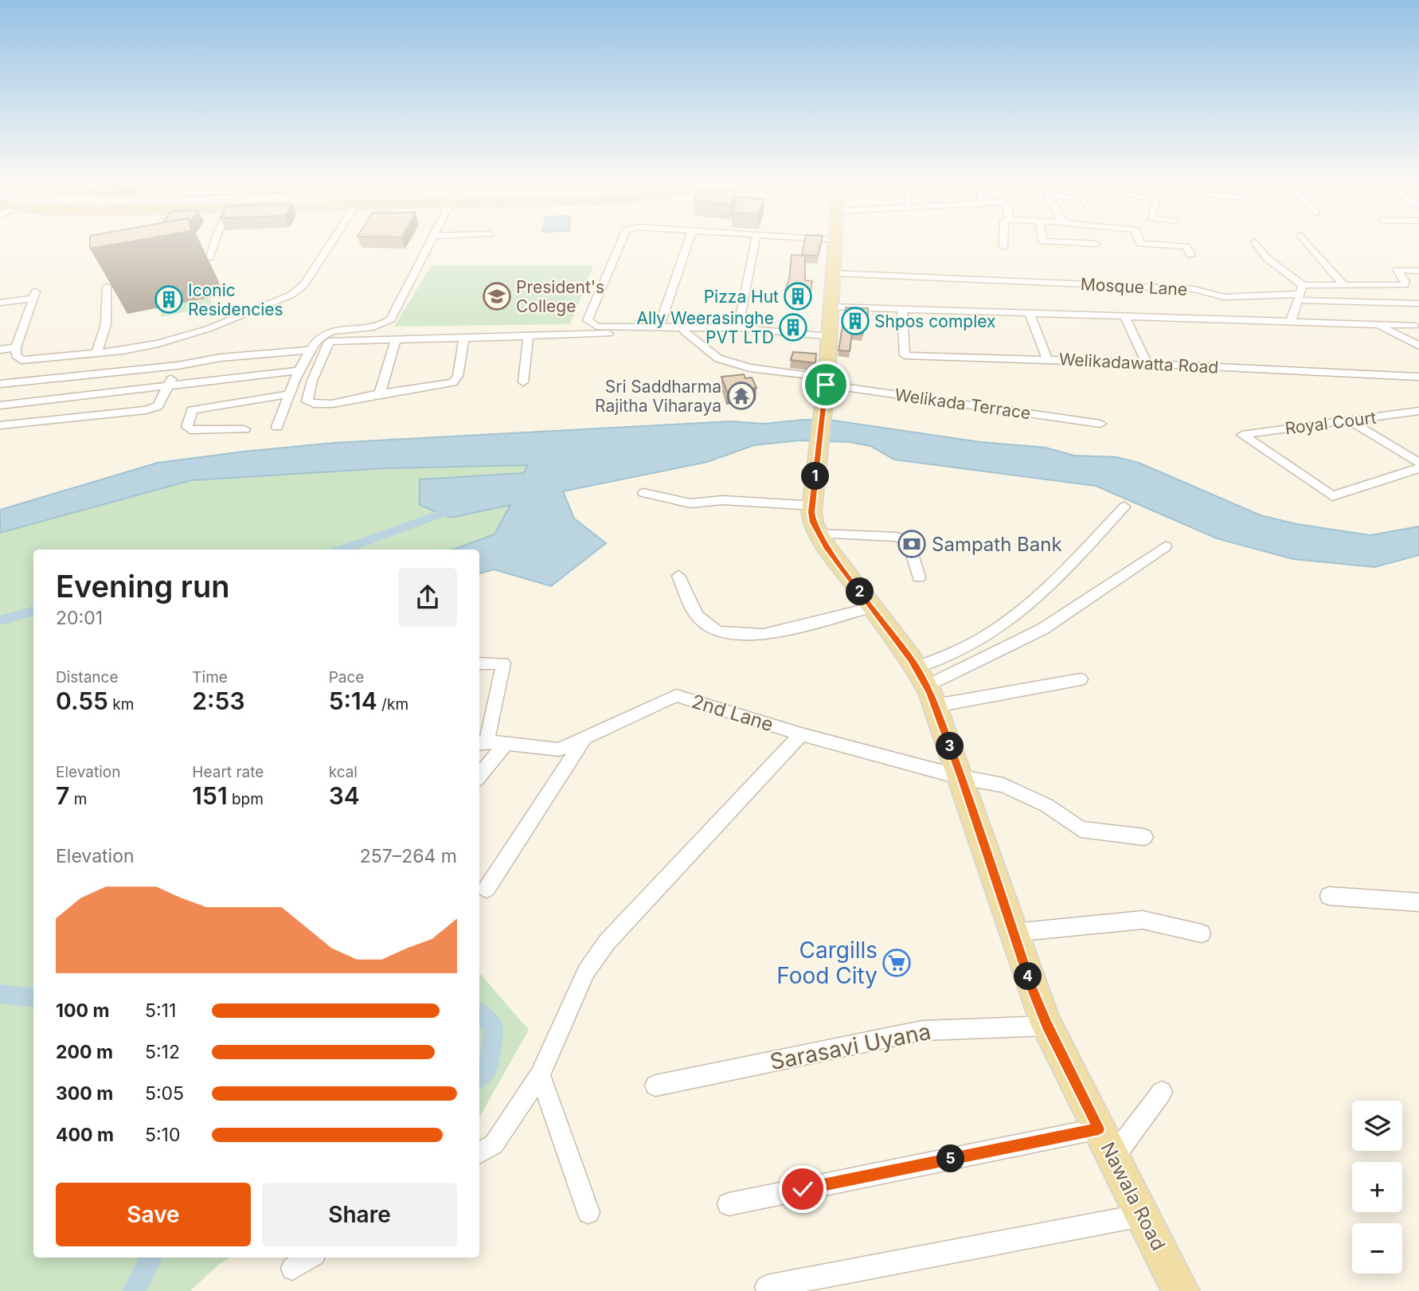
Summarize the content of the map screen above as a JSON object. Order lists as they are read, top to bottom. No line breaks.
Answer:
{"streets":{"main road":["Nawala Road"],"street":["Mosque Lane","Welikadawatta Road","Welikada Terrace","Royal Court","2nd Lane","Sarasavi Uyana"]},"crossings":[["Mosque Lane","Nawala Road"],["Welikada Terrace","Nawala Road"],["2nd Lane","Nawala Road"],["Sarasavi Uyana","Nawala Road"]],"places":{"school or university":["President's College"],"building":["Pizza Hut","Iconic Residencies","Shpos complex","Ally Weerasinghe PVT LTD"],"temple":["Sri Saddharma Rajitha Viharaya"],"bank":["Sampath Bank"],"supermarket":["Cargills Food City"]},"page":{"pins":["1","2","3","4","5"],"heading":["Evening run","20:01"],"stats":[["Distance","0.55 km"],["Time","2:53"],["Pace","5:14 /km"],["Elevation","7 m"],["Heart rate","151 bpm"],["kcal","34"]],"chart":["Elevation","257–264 m"],"list":[{"name":"100 m","note":"5:11"},{"name":"200 m","note":"5:12"},{"name":"300 m","note":"5:05"},{"name":"400 m","note":"5:10"}],"map_buttons":["+","−"],"buttons":["Save","Share"]}}
